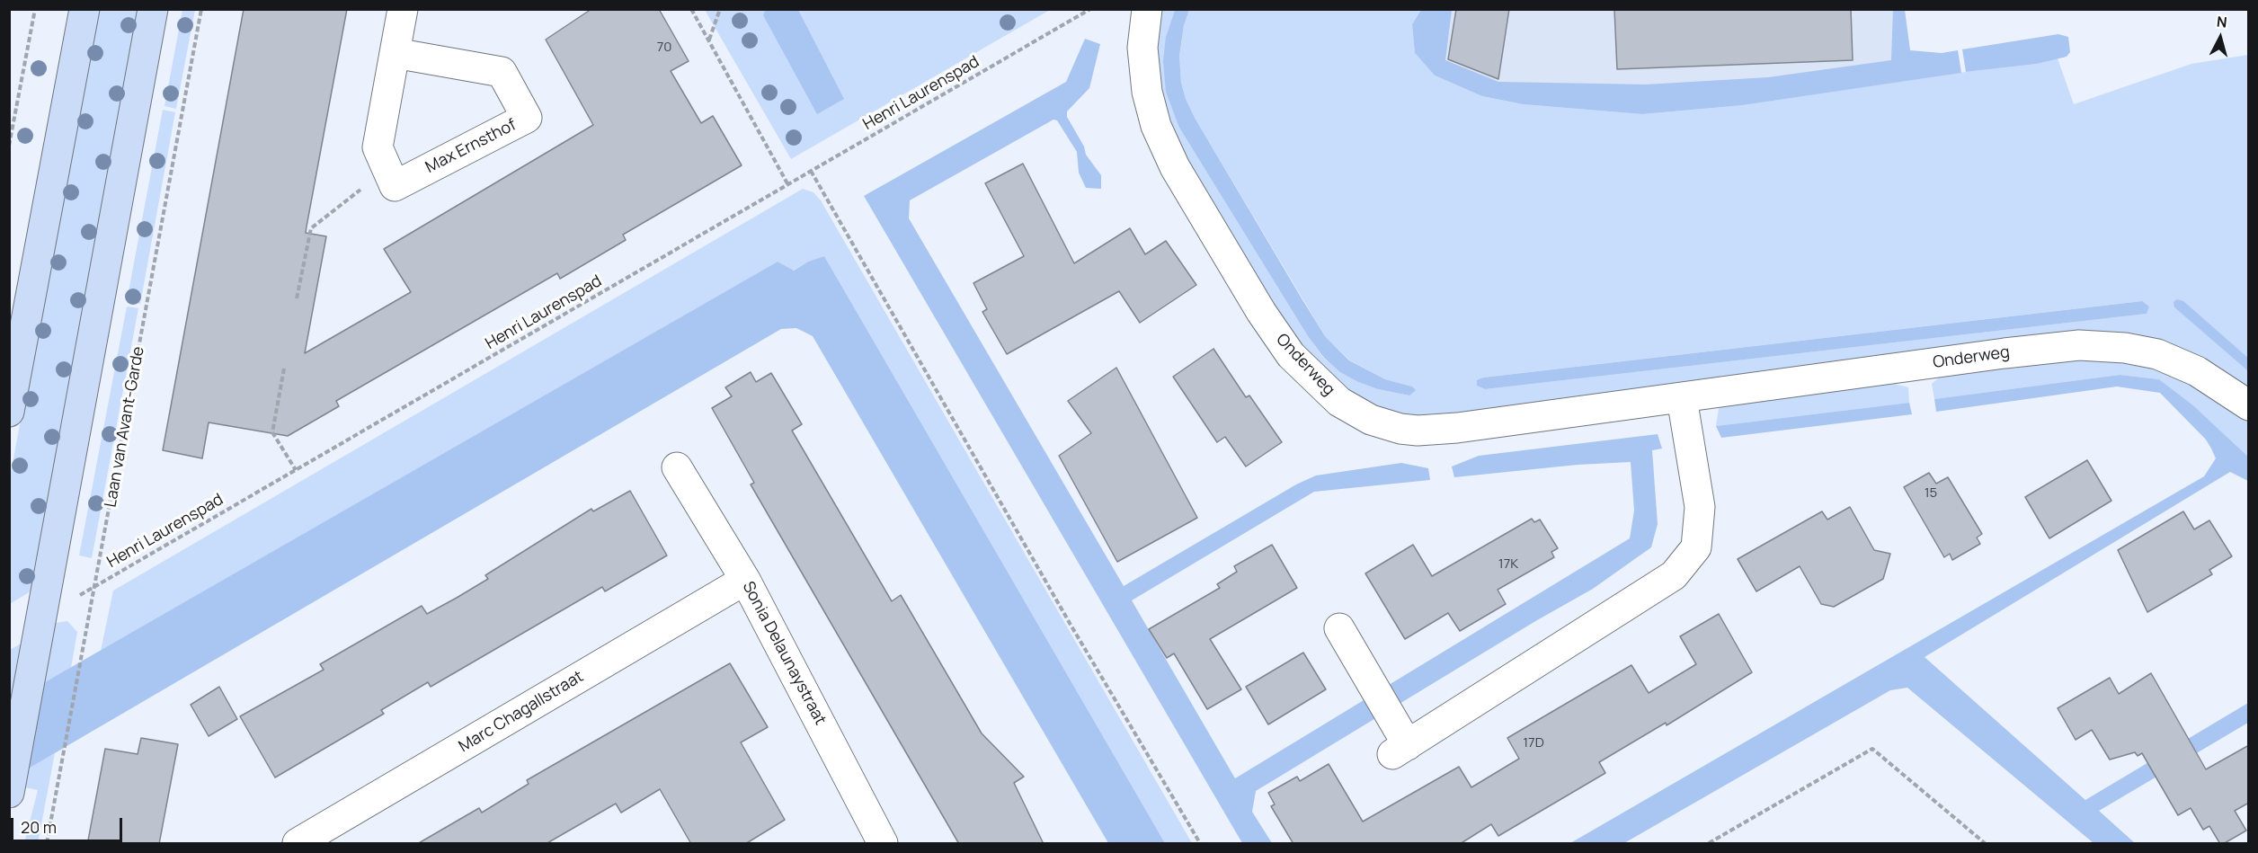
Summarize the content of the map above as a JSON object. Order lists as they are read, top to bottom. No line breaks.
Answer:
{"streets":{"street":["Max Ernsthof","Onderweg","Sonia Delaunaystraat","Marc Chagallstraat"],"path":["Henri Laurenspad","Laan van Avant-Garde"]},"crossings":[["Henri Laurenspad","Laan van Avant-Garde"],["Sonia Delaunaystraat","Marc Chagallstraat"]],"house_numbers":["70","15","17K","17D"],"scale_bar":"20 m","north":"top"}
